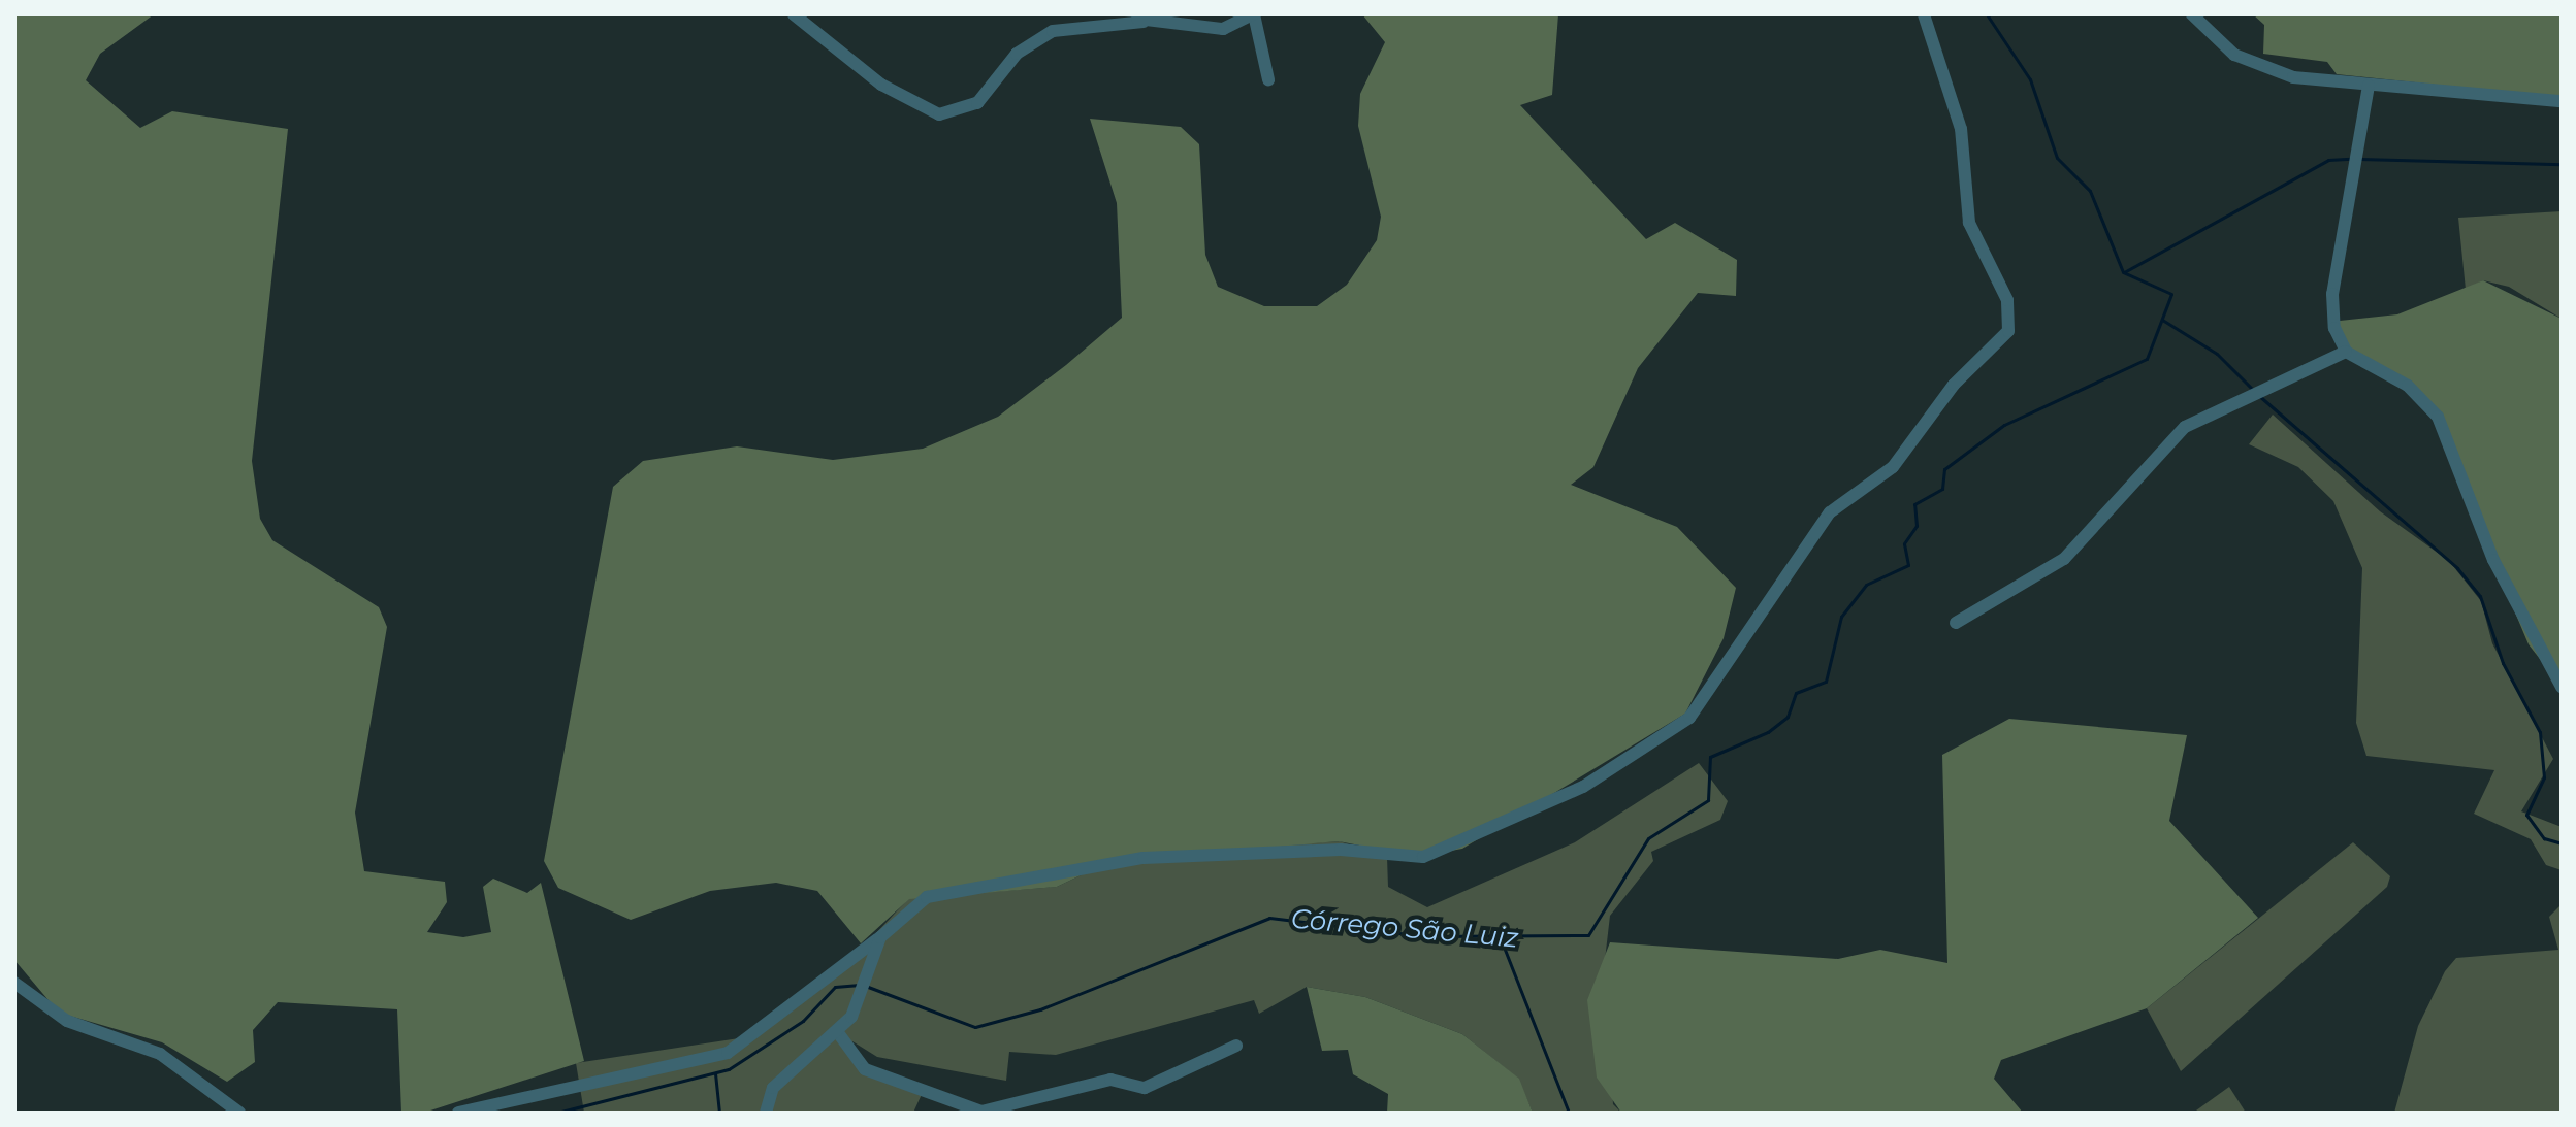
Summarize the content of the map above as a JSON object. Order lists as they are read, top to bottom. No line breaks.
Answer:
{"water":["Córrego São Luiz"]}
